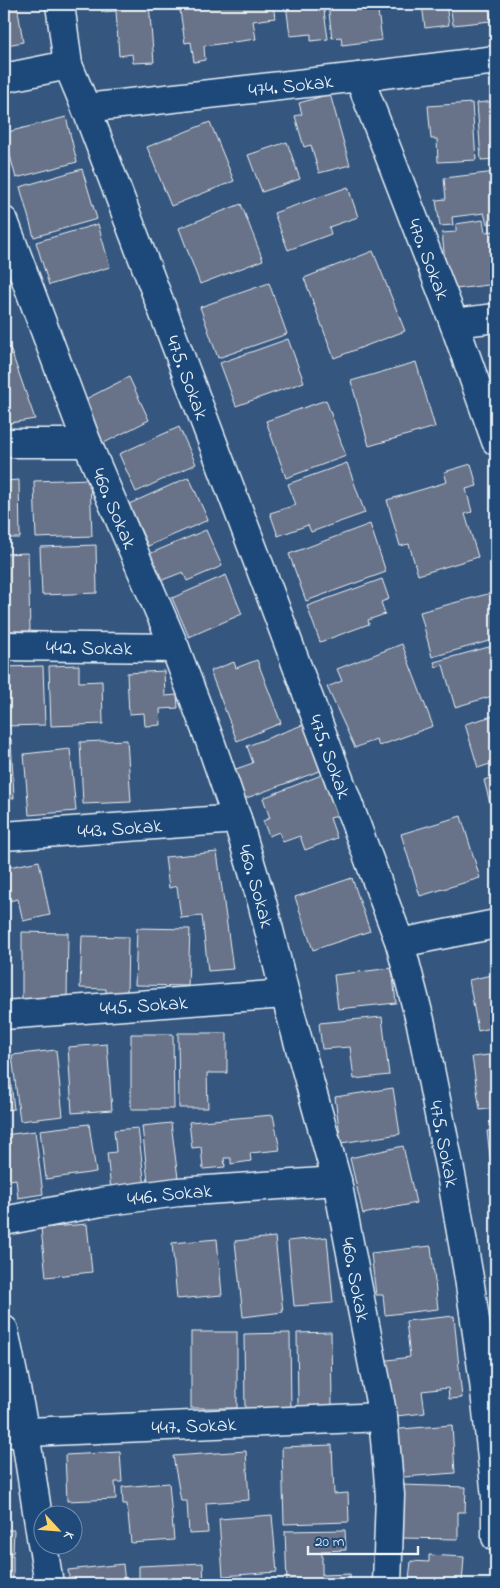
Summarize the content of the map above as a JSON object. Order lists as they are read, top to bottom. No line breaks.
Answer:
{"streets":{"street":["474. Sokak","470. Sokak","475. Sokak","460. Sokak","442. Sokak","443. Sokak","445. Sokak","446. Sokak","447. Sokak"]},"crossings":[["474. Sokak","470. Sokak"],["474. Sokak","475. Sokak"],["460. Sokak","442. Sokak"],["460. Sokak","443. Sokak"],["460. Sokak","445. Sokak"],["460. Sokak","446. Sokak"],["460. Sokak","447. Sokak"]],"scale_bar":"20 m","north":"bottom right"}
